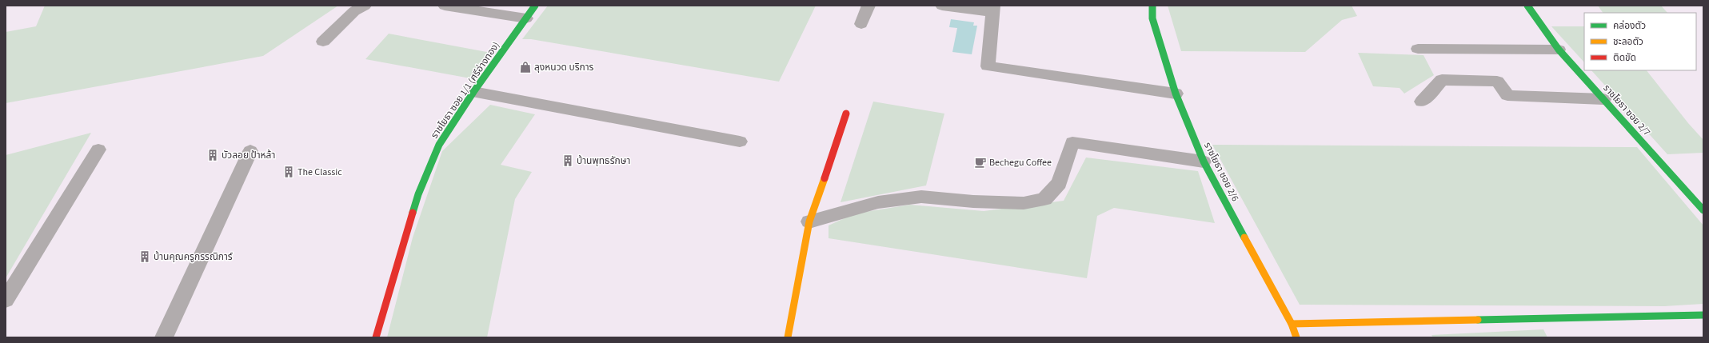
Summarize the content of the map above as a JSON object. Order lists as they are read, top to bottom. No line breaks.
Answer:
{"streets":{"street":["ราชโยธา ซอย 1/1 (ศรีอ่างทอง)","ราชโยธา ซอย 2/7","ราชโยธา ซอย 2/6"]},"places":{"shop":["ลุงหนวด บริการ"],"building":["บัวลอย ป้าหล้า","บ้านพุทธรักษา","The Classic","บ้านคุณครูกรรณิการ์"],"cafe":["Bechegu Coffee"]},"legend":["คล่องตัว","ชะลอตัว","ติดขัด"]}
